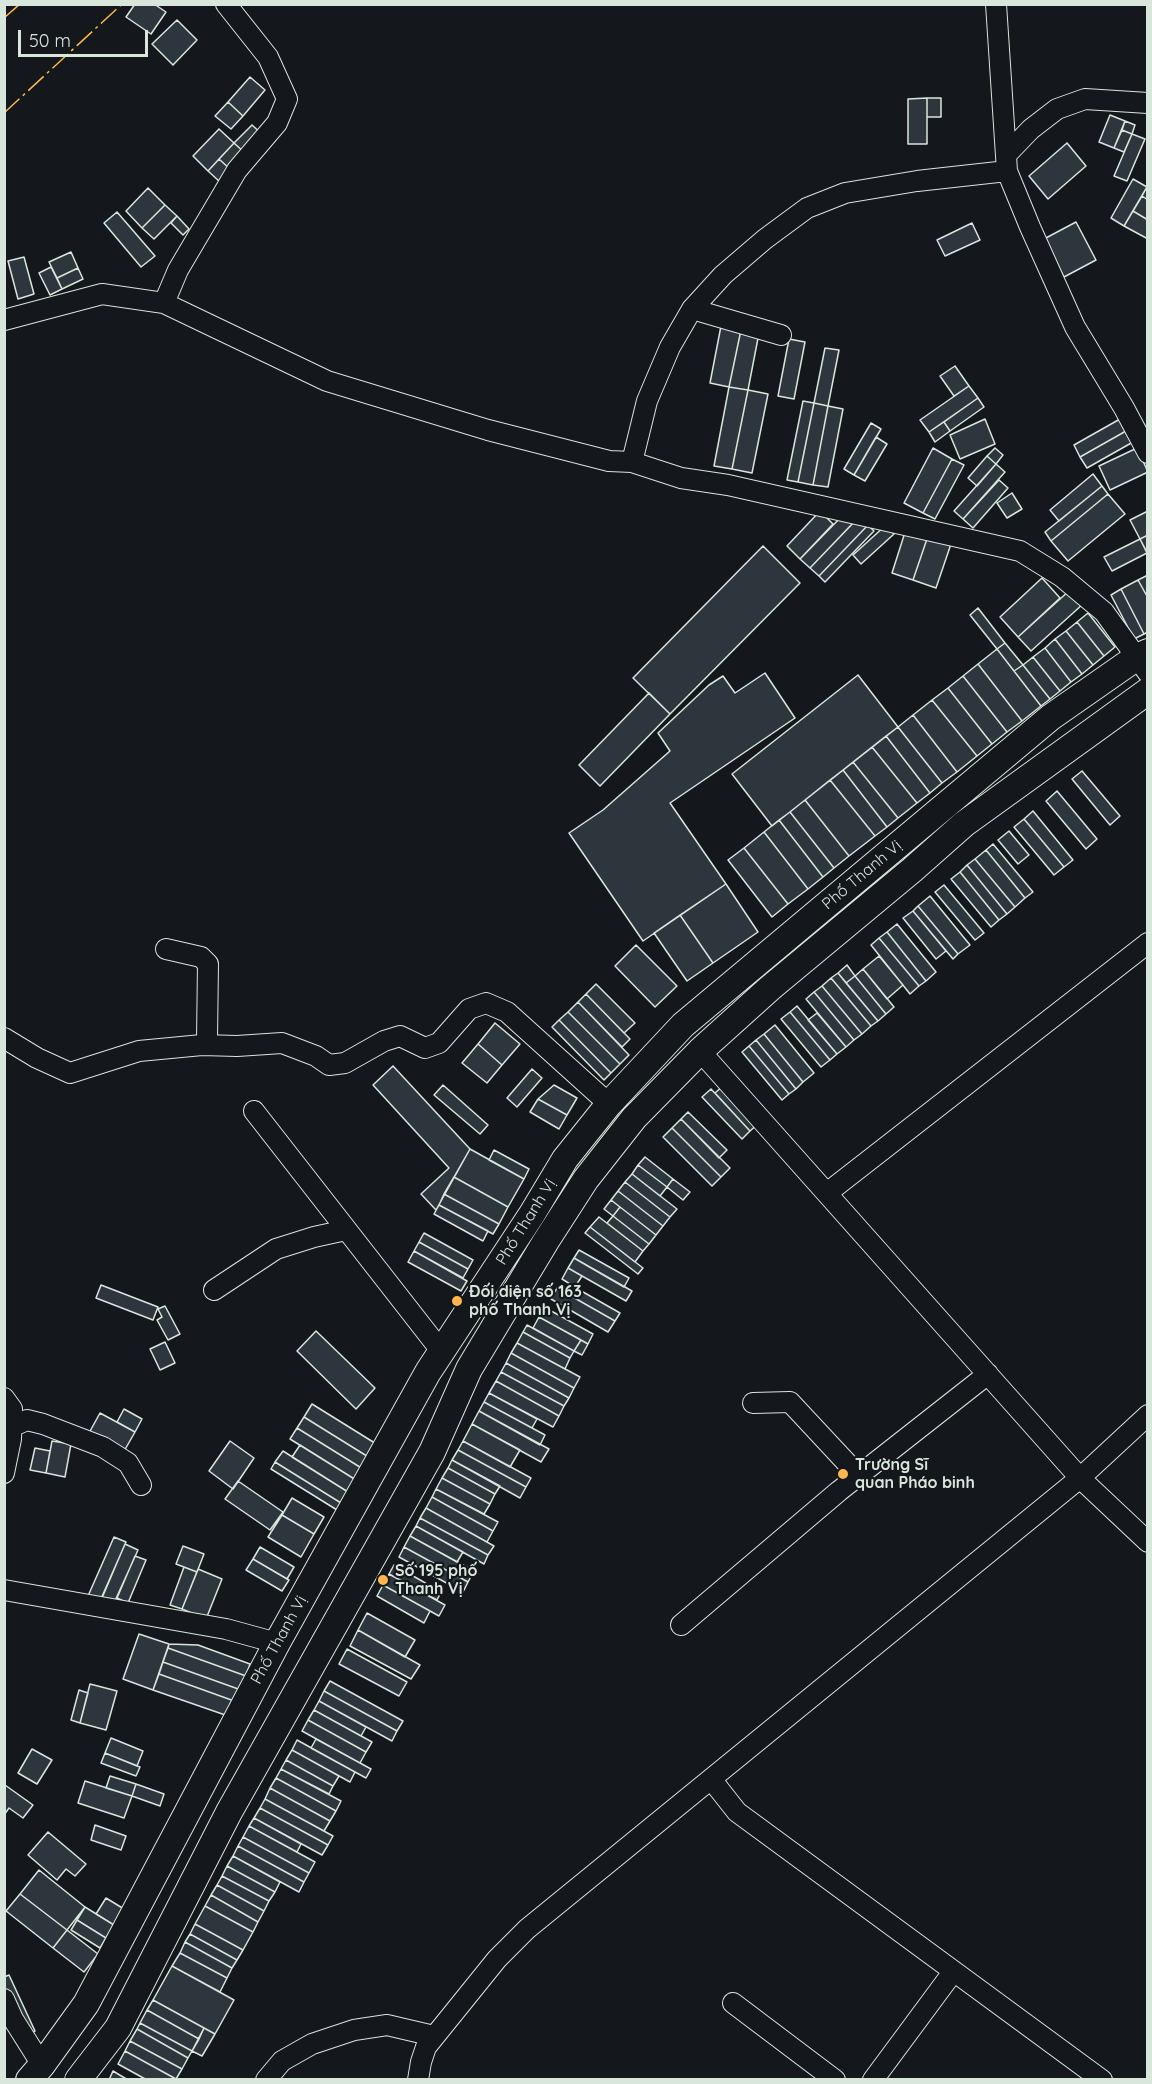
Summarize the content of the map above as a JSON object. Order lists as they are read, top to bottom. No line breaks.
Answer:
{"streets":{"main road":["Phố Thanh Vị"]},"places":["Đối diện số 163 phố Thanh Vị","Trường Sĩ quan Pháo binh","Số 195 phố Thanh Vị"],"scale_bar":"50 m"}
